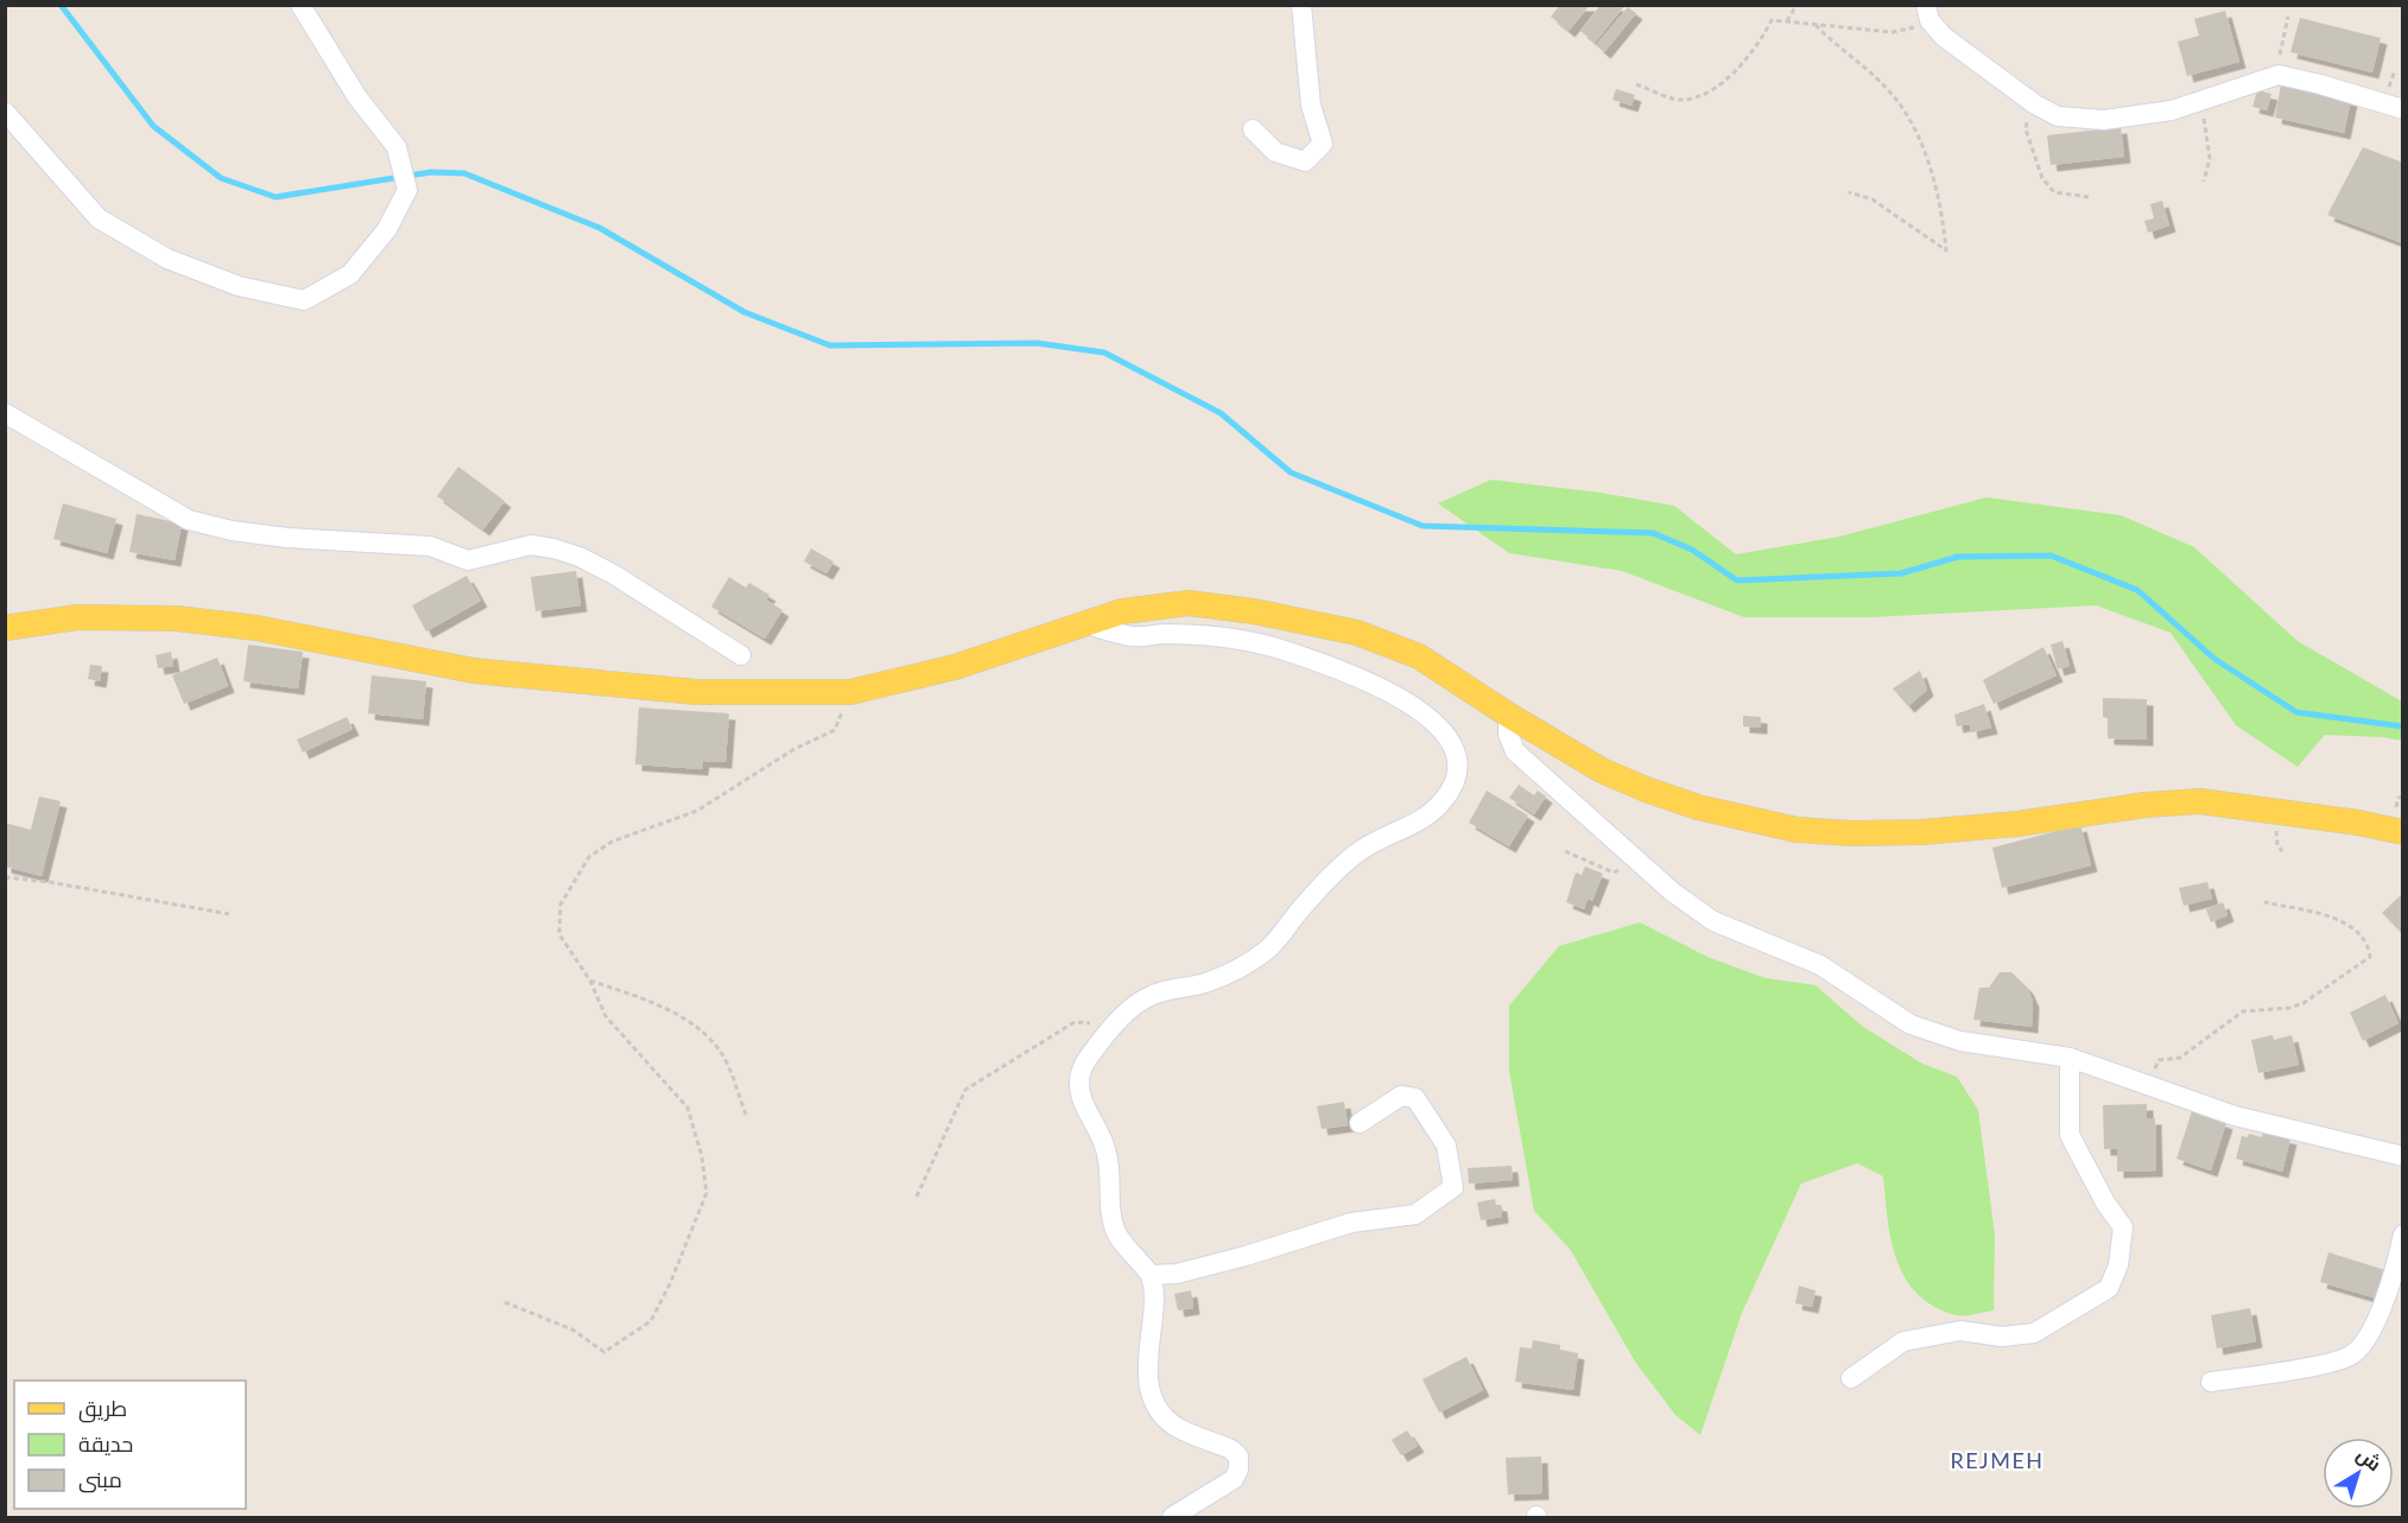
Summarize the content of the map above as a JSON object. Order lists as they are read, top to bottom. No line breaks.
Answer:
{"districts":["REJMEH"],"legend":["طريق","حديقة","مبنى"],"north":"top right"}
